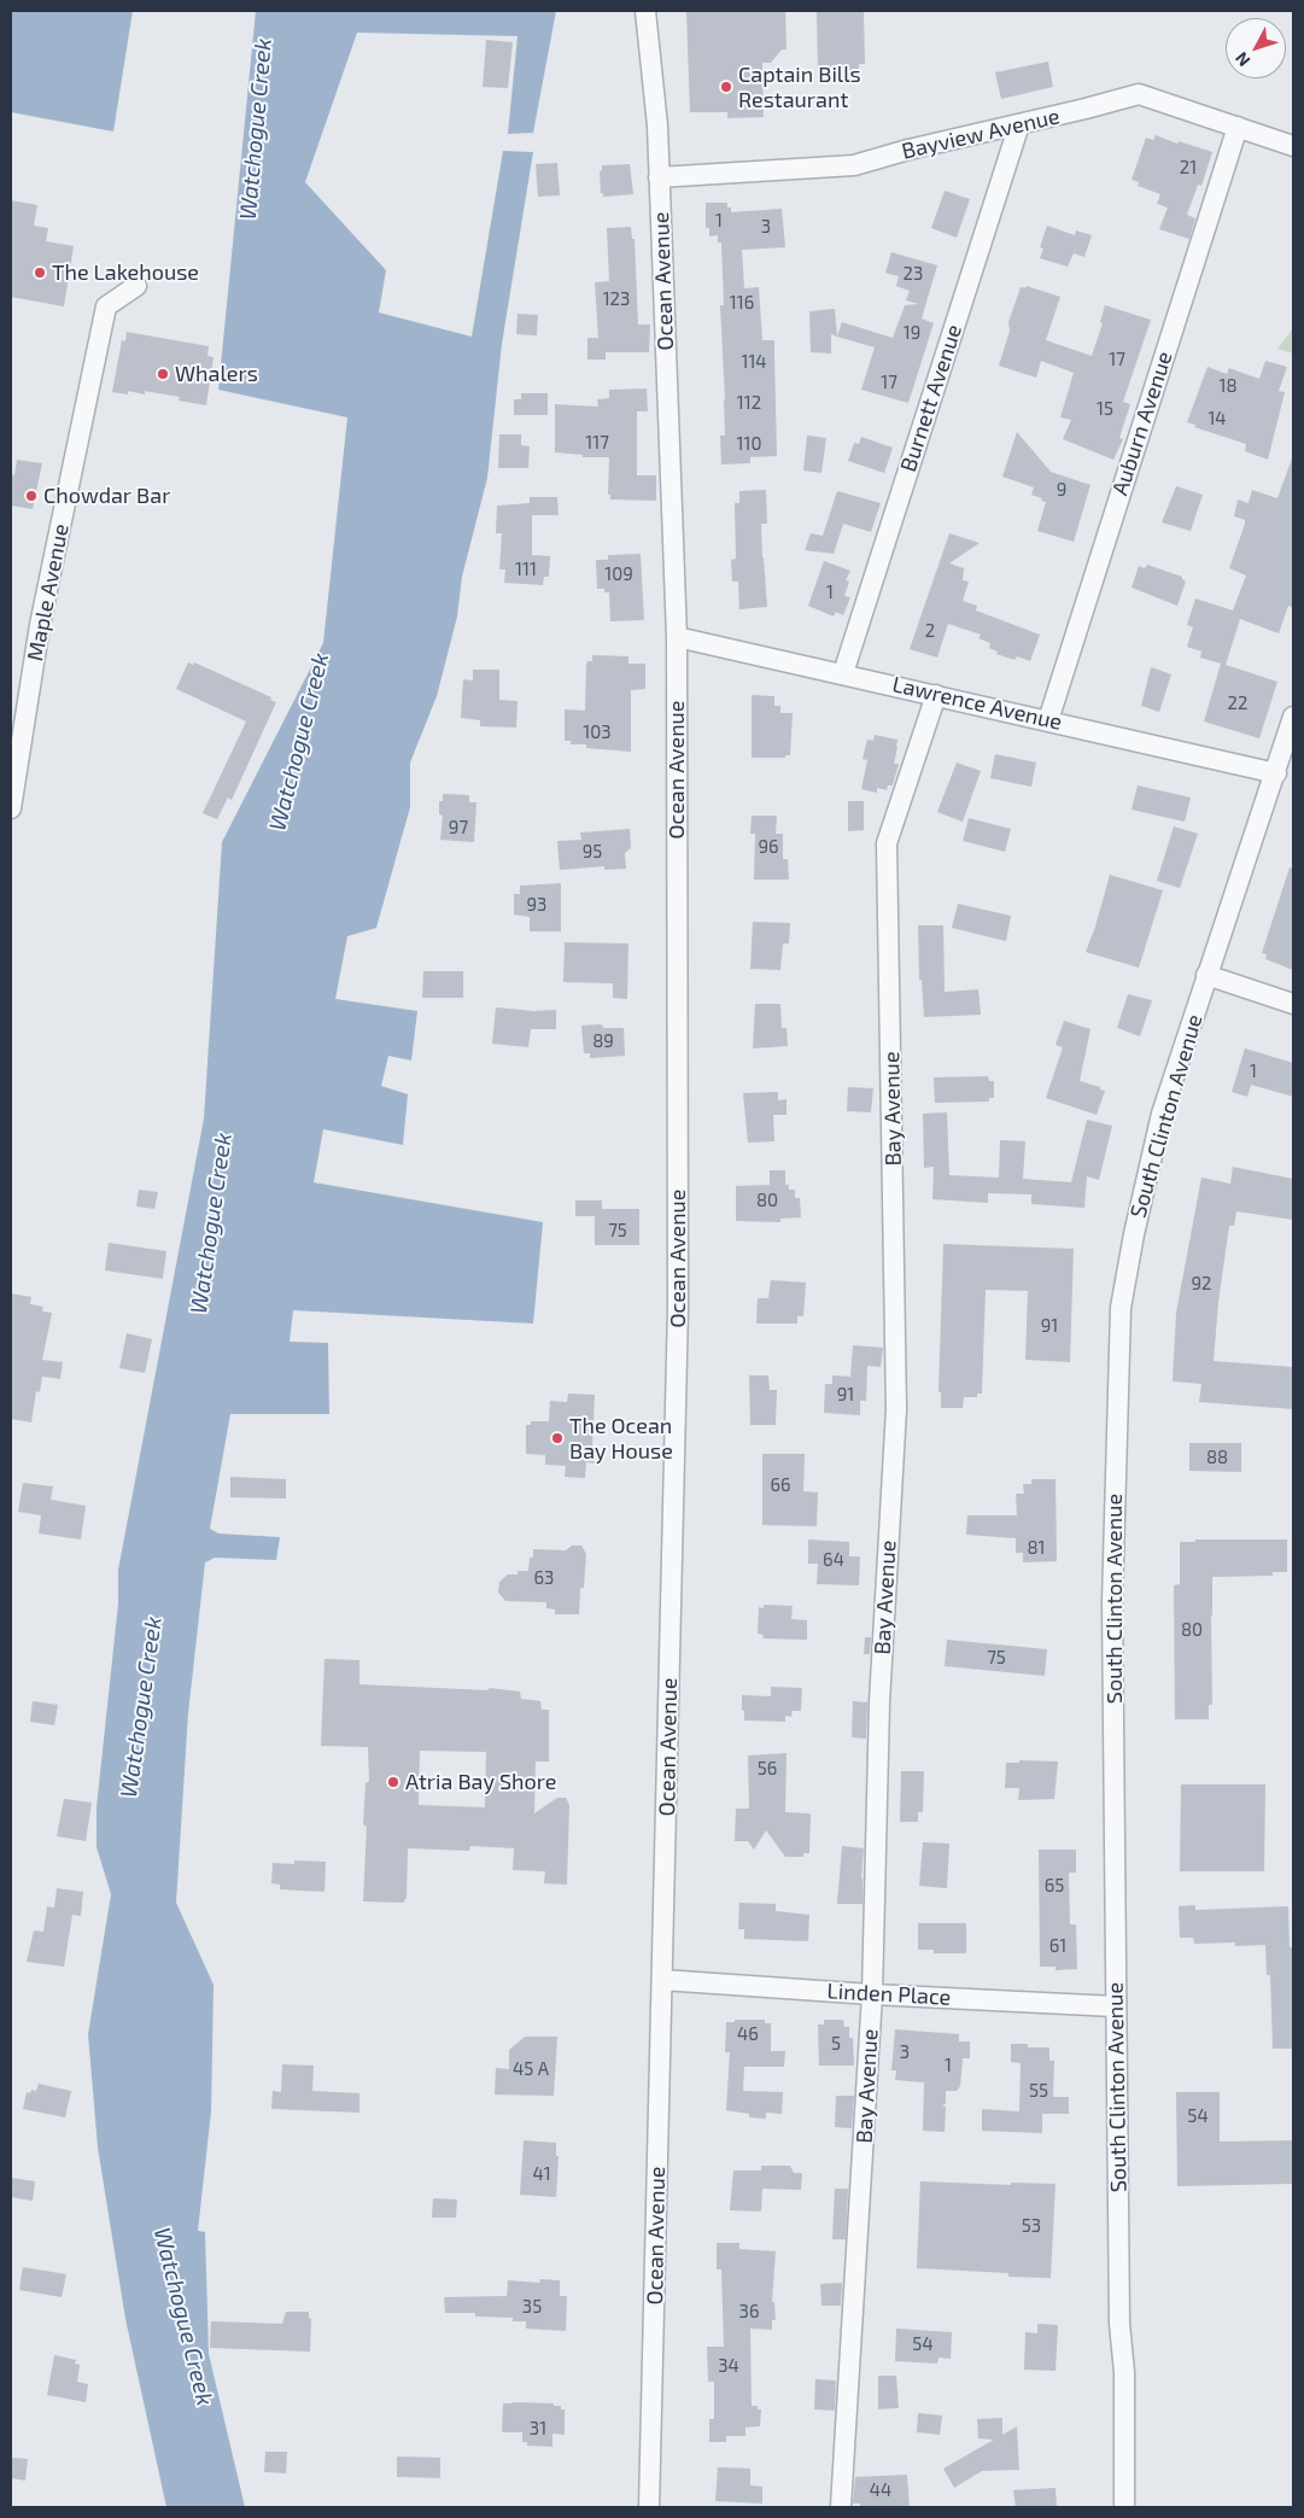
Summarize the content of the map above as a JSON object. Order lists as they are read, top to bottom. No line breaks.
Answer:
{"streets":{"street":["Bayview Avenue","Ocean Avenue","Burnett Avenue","Auburn Avenue","Maple Avenue","Lawrence Avenue","Bay Avenue","South Clinton Avenue","Linden Place"]},"crossings":[["Bayview Avenue","Ocean Avenue"],["Bayview Avenue","Burnett Avenue"],["Bayview Avenue","Auburn Avenue"],["Ocean Avenue","Lawrence Avenue"],["Ocean Avenue","Linden Place"],["Burnett Avenue","Lawrence Avenue"],["Auburn Avenue","Lawrence Avenue"],["Lawrence Avenue","Bay Avenue"],["Lawrence Avenue","South Clinton Avenue"],["Bay Avenue","Linden Place"],["South Clinton Avenue","Linden Place"]],"water":["Watchogue Creek"],"places":["Captain Bills Restaurant","The Lakehouse","Whalers","Chowdar Bar","The Ocean Bay House","Atria Bay Shore"],"house_numbers":["21","1","3","23","123","116","19","17","114","17","18","112","15","14","117","110","9","111","109","1","2","22","103","97","96","95","93","89","1","80","75","92","91","91","88","66","81","64","63","80","75","56","65","61","46","5","3","1","45 A","55","54","41","53","35","36","54","34","31","44"],"north":"bottom left"}
